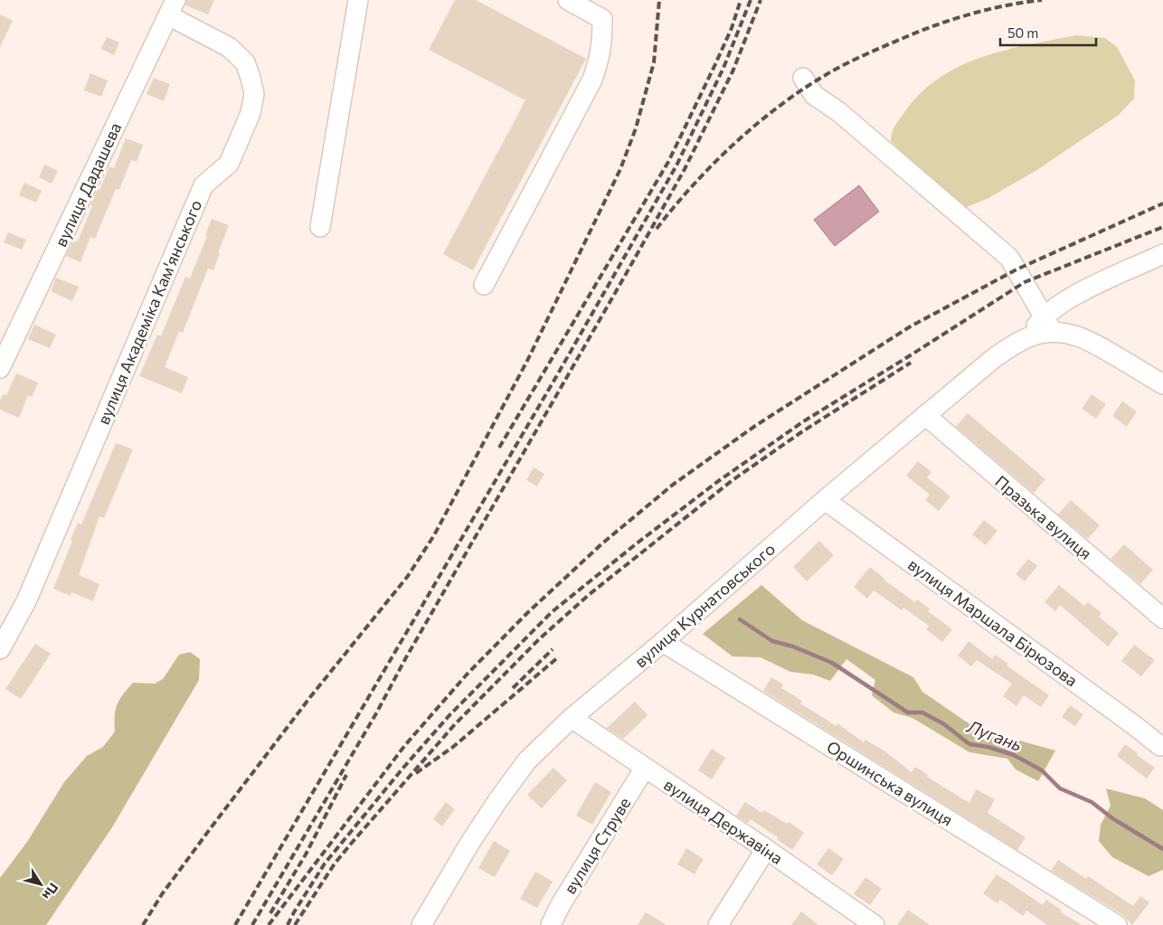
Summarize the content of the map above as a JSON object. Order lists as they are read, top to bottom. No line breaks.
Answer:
{"streets":{"street":["вулиця Дадашева","вулиця Академіка Кам'янського","Празька вулиця","вулиця Курнатовського","вулиця Маршала Бірюзова","Оршинська вулиця","вулиця Державіна","вулиця Струве"]},"crossings":[["вулиця Дадашева","вулиця Академіка Кам'янського"],["Празька вулиця","вулиця Курнатовського"],["вулиця Курнатовського","вулиця Маршала Бірюзова"],["вулиця Курнатовського","Оршинська вулиця"],["вулиця Курнатовського","вулиця Державіна"],["вулиця Державіна","вулиця Струве"]],"water":["Лугань"],"scale_bar":"50 m","north":"bottom right"}
